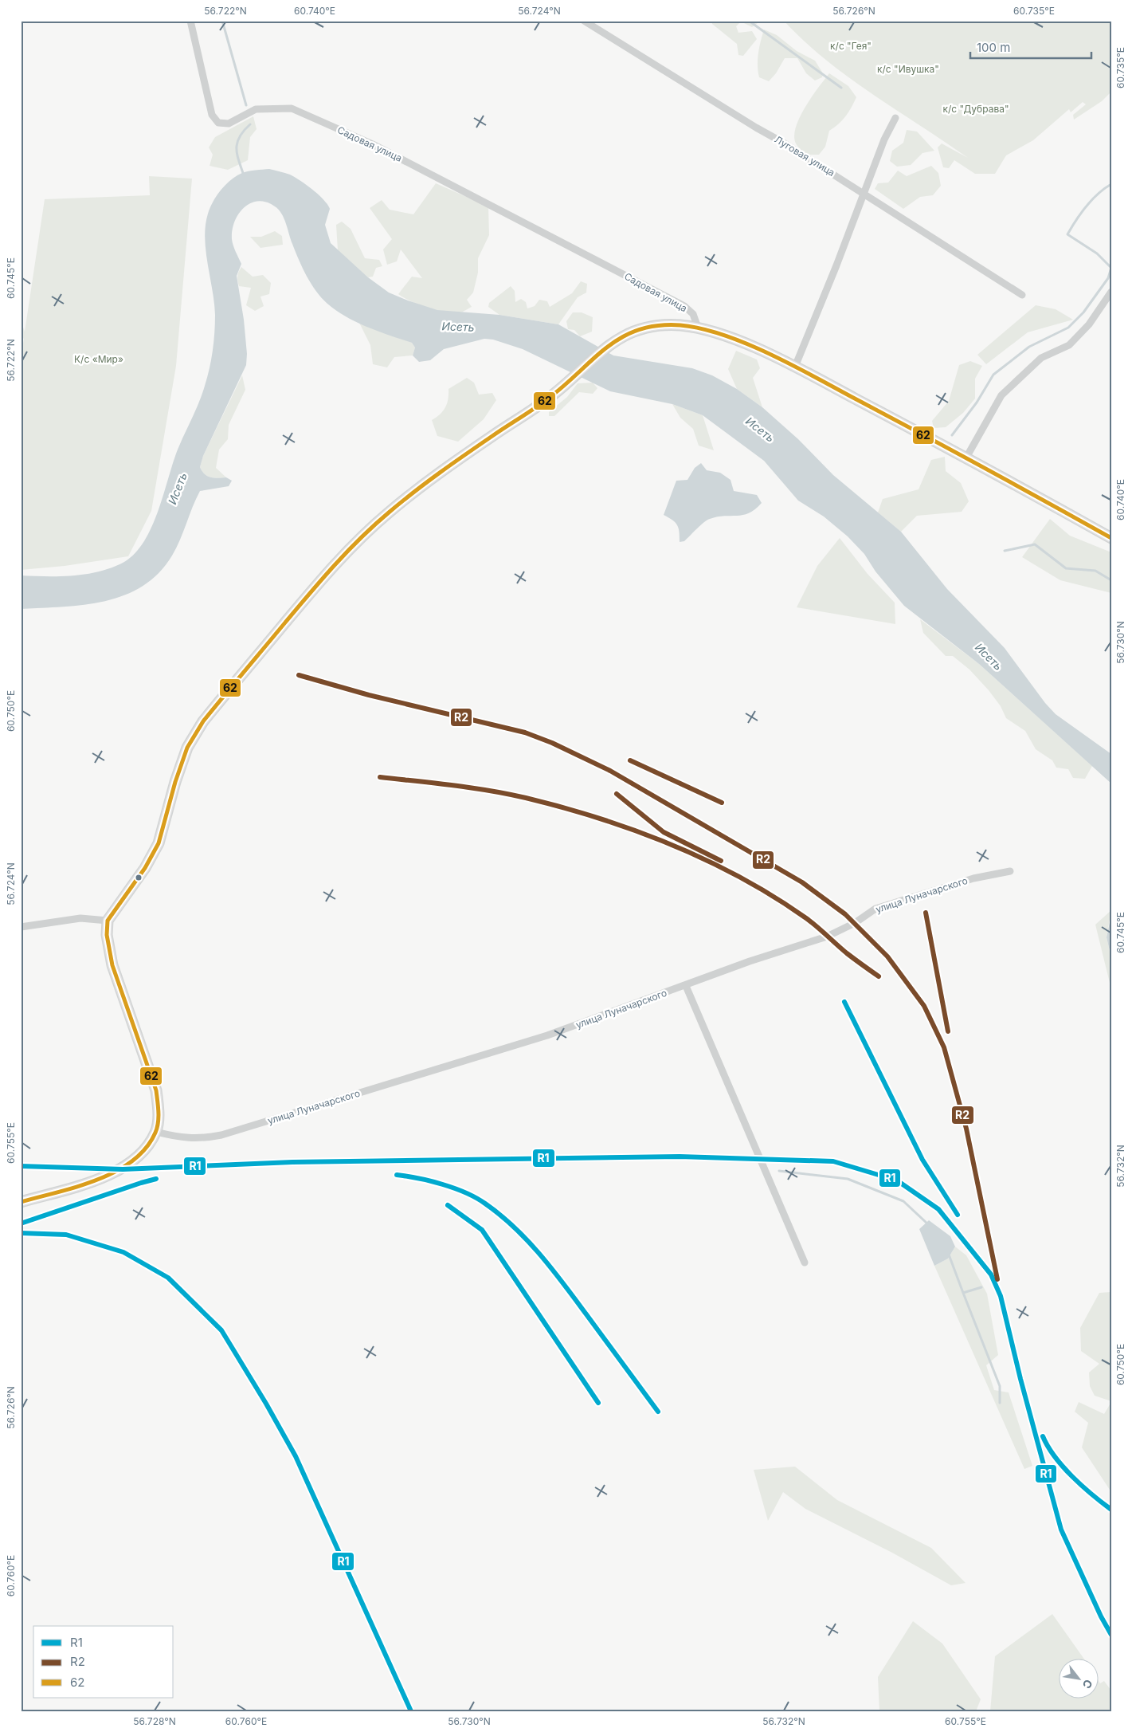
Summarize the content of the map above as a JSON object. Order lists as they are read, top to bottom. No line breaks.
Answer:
{"streets":{"street":["Садовая улица","Луговая улица","улица Луначарского"]},"water":["Исеть"],"parks":["к/с \"Гея\"","к/с \"Ивушка\"","к/с \"Дубрава\"","К/с «Мир»"],"lines":["transit line 62","transit line R2","transit line R1"],"legend":["R1","R2","62"],"scale_bar":"100 m","north":"bottom right","coordinates":["56.722°N","60.740°E","56.724°N","56.726°N","60.735°E","60.745°E","56.730°N","60.750°E","60.755°E","56.732°N","60.760°E","56.728°N"]}
